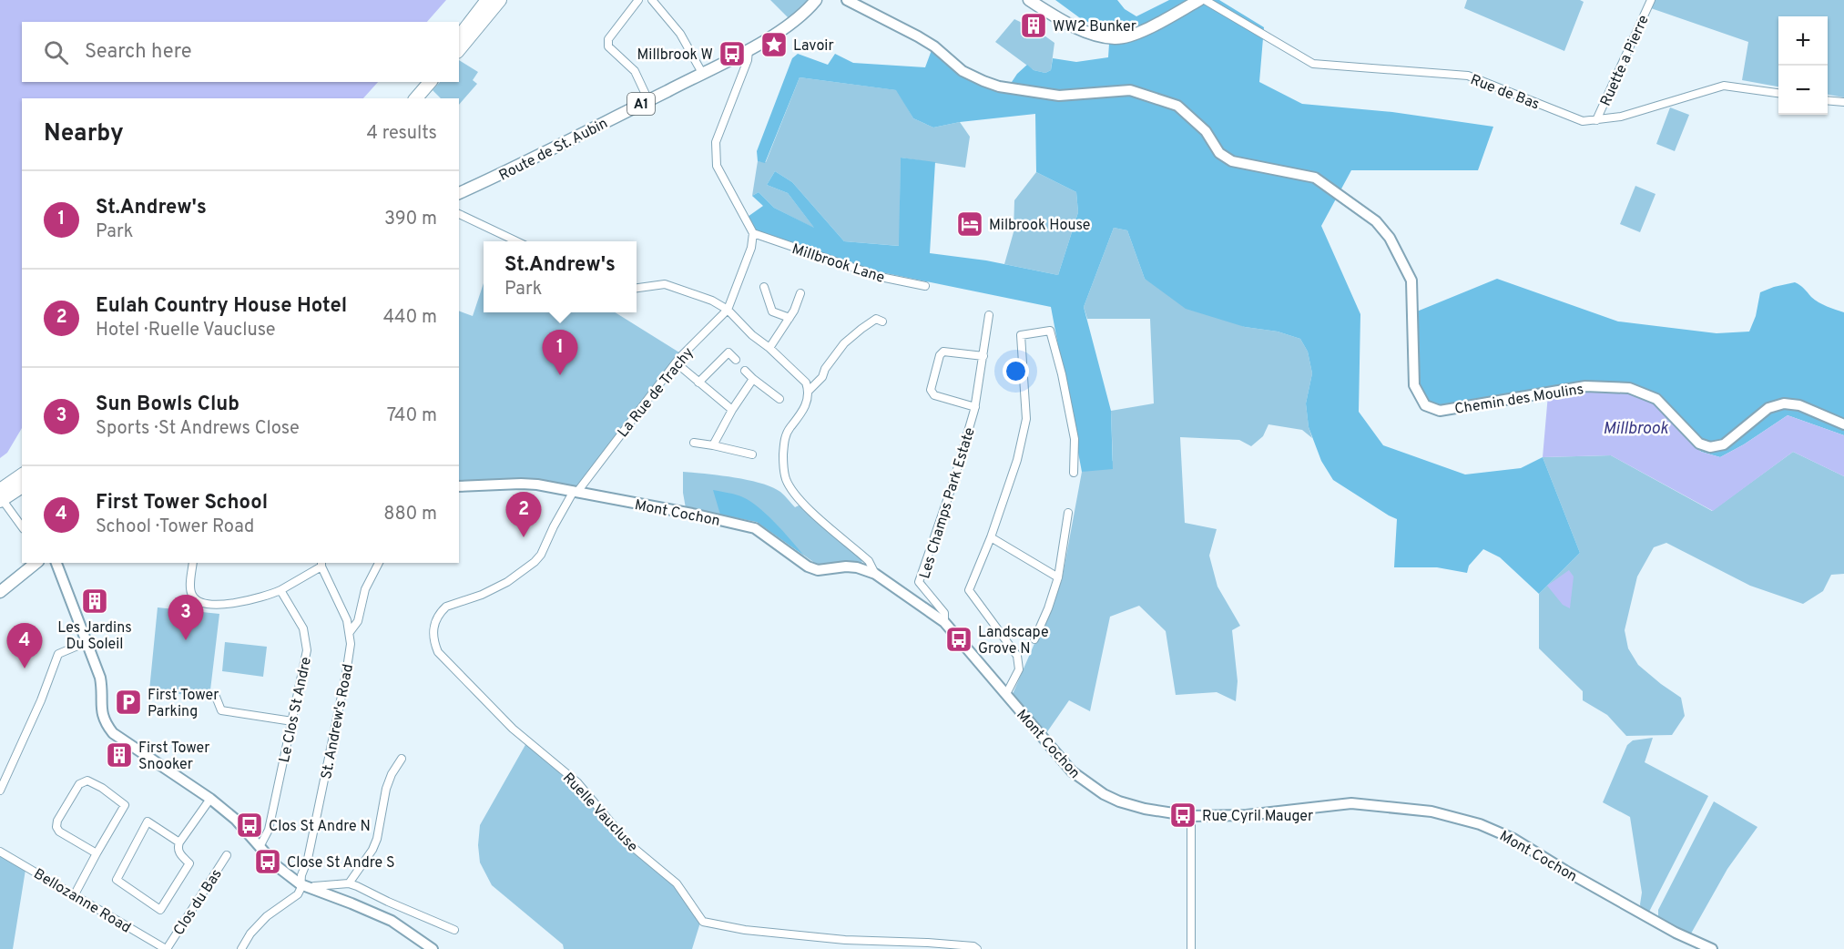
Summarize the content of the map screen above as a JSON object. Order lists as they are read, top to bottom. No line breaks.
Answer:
{"streets":{"main road":["A1","Route de St. Aubin"],"street":["Ruette a Pierre","Rue de Bas","Millbrook Lane","La Rue de Trachy","Chemin des Moulins","Les Champs Park Estate","Mont Cochon","Le Clos St Andre","St. Andrew's Road","Ruelle Vaucluse","Bellozanne Road","Clos du Bas"]},"crossings":[["Ruette a Pierre","Rue de Bas"],["Millbrook Lane","La Rue de Trachy"],["La Rue de Trachy","Mont Cochon"],["La Rue de Trachy","Ruelle Vaucluse"],["Les Champs Park Estate","Mont Cochon"],["Mont Cochon","Ruelle Vaucluse"],["Bellozanne Road","Clos du Bas"]],"water":["Millbrook"],"places":{"building":["WW2 Bunker","Les Jardins Du Soleil","First Tower Snooker"],"place":["Lavoir"],"bus stop":["Millbrook W","Landscape Grove N","Rue Cyril Mauger","Clos St Andre N","Close St Andre S"],"hotel":["Milbrook House"],"parking":["First Tower Parking"]},"page":{"map_buttons":["+","−"],"search":"Search here","heading":["Nearby","4 results"],"list":[{"mark":"1","name":"St.Andrew's","note":"Park","value":"390 m"},{"mark":"2","name":"Eulah Country House Hotel","note":"Hotel · Ruelle Vaucluse","value":"440 m"},{"mark":"3","name":"Sun Bowls Club","note":"Sports · St Andrews Close","value":"740 m"},{"mark":"4","name":"First Tower School","note":"School · Tower Road","value":"880 m"}],"popup":["St.Andrew's","Park"],"pins":["1","2","3","4"]}}
